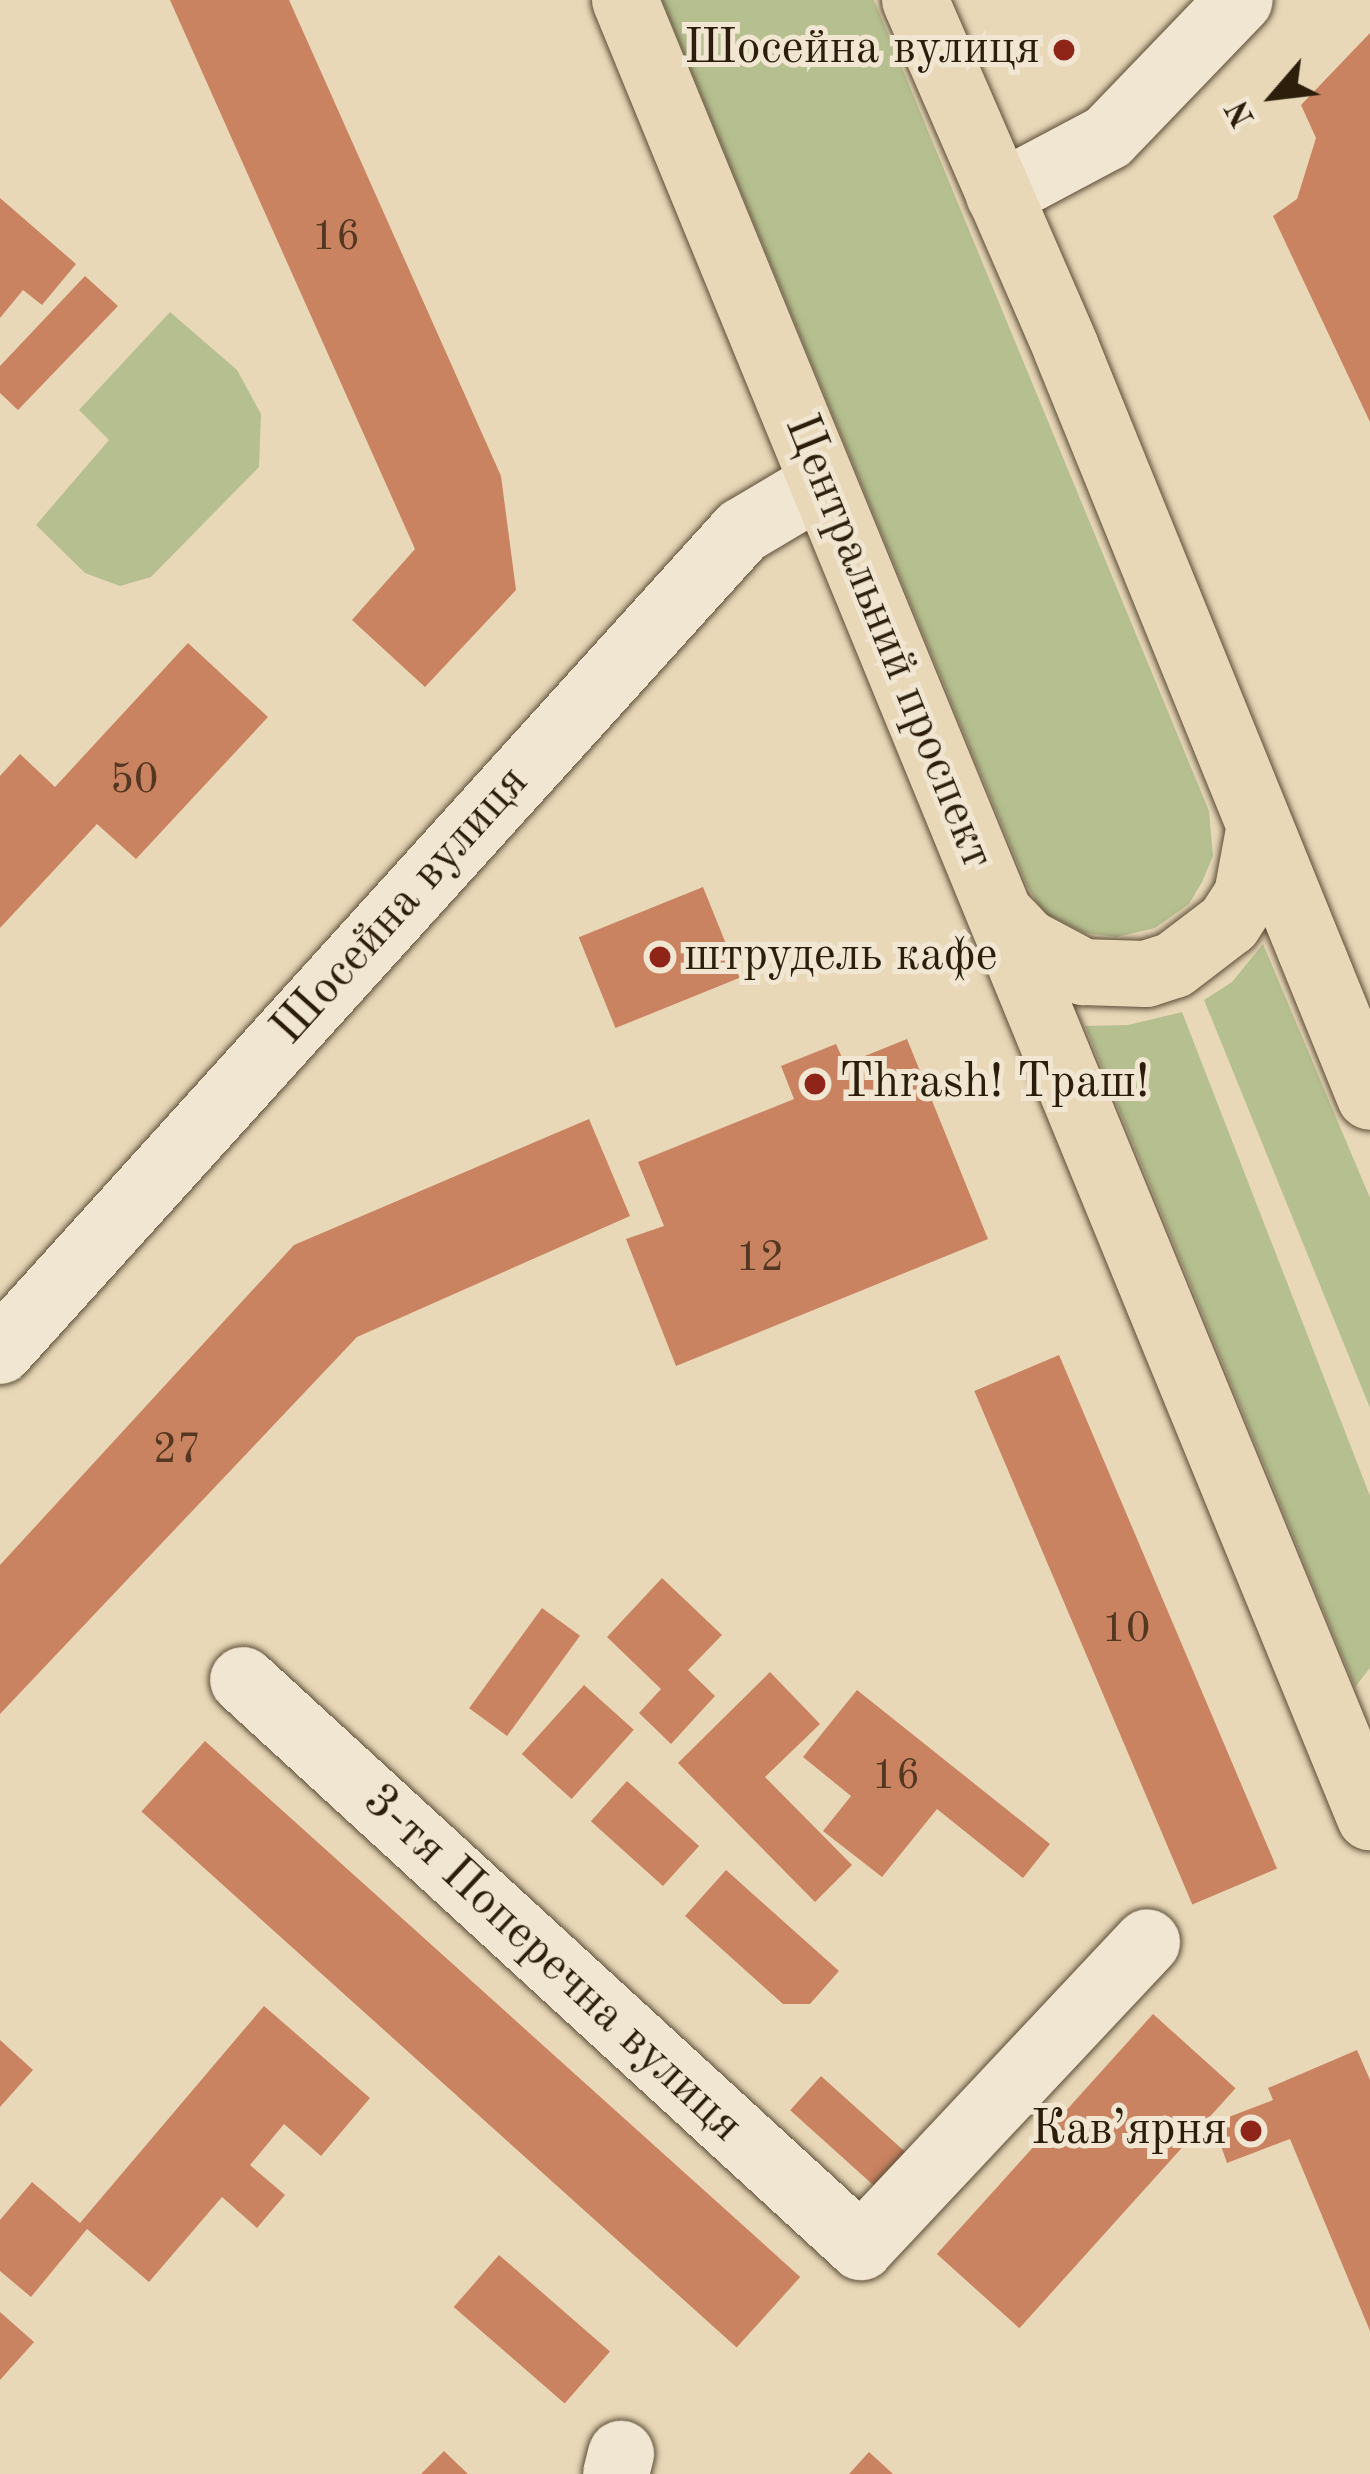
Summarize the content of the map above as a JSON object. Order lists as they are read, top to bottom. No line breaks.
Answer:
{"streets":{"main road":["Центральний проспект"],"street":["Шосейна вулиця","3-тя Поперечна вулиця"]},"crossings":[["Центральний проспект","Шосейна вулиця"]],"places":["Шосейна вулиця","штрудель кафе","Thrash! Траш!","Кав’ярня"],"house_numbers":["16","50","12","27","10","16"],"north":"bottom left"}
